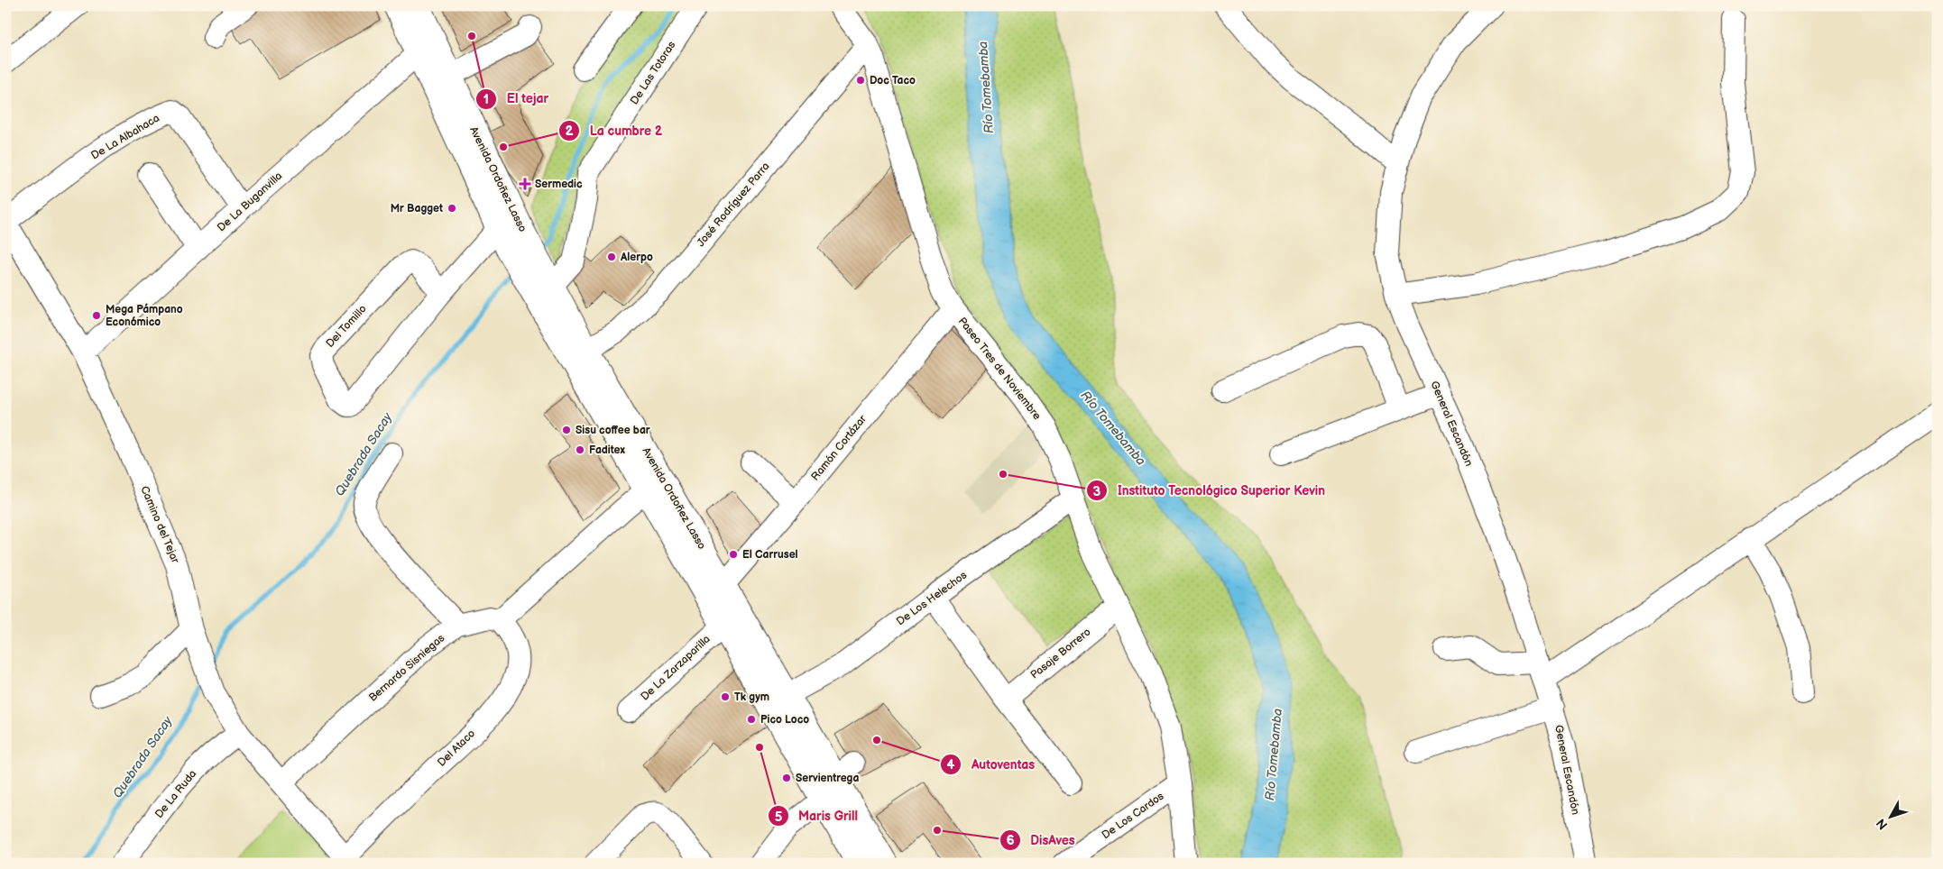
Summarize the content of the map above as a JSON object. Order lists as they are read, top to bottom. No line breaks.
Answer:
{"streets":{"main road":["Avenida Ordoñez Lasso"],"street":["De Las Totoras","De La Albahaca","De La Buganvilla","José Rodríguez Parra","Del Tomillo","Paseo Tres de Noviembre","General Escandón","Ramón Cortázar","Camino del Tejar","De Los Helechos","Pasaje Borrero","Bernardo Sisniegas","De La Zarzaparilla","Del Ataco","De La Ruda","De Los Cardos"]},"crossings":[["De Las Totoras","Avenida Ordoñez Lasso"],["De La Albahaca","De La Buganvilla"],["De La Albahaca","Camino del Tejar"],["Avenida Ordoñez Lasso","De La Buganvilla"],["Avenida Ordoñez Lasso","José Rodríguez Parra"],["Avenida Ordoñez Lasso","Del Tomillo"],["Avenida Ordoñez Lasso","Ramón Cortázar"],["Avenida Ordoñez Lasso","De Los Helechos"],["Avenida Ordoñez Lasso","De La Zarzaparilla"],["De La Buganvilla","Camino del Tejar"],["José Rodríguez Parra","Paseo Tres de Noviembre"],["Paseo Tres de Noviembre","Ramón Cortázar"],["Paseo Tres de Noviembre","De Los Helechos"],["Paseo Tres de Noviembre","Pasaje Borrero"],["Paseo Tres de Noviembre","De Los Cardos"],["Camino del Tejar","Bernardo Sisniegas"],["Camino del Tejar","Del Ataco"],["Camino del Tejar","De La Ruda"],["Bernardo Sisniegas","Del Ataco"]],"water":["Río Tomebamba","Quebrada Sacay"],"places":{"other":["El tejar","Doc Taco","La cumbre 2","Mr Bagget","Alerpo","Mega Pámpano Económico","Sisu coffee bar","Faditex","Instituto Tecnológico Superior Kevin","El Carrusel","Tk gym","Pico Loco","Autoventas","Maris Grill","Servientrega","DisAves"],"health":["Sermedic"]},"north":"bottom left"}
